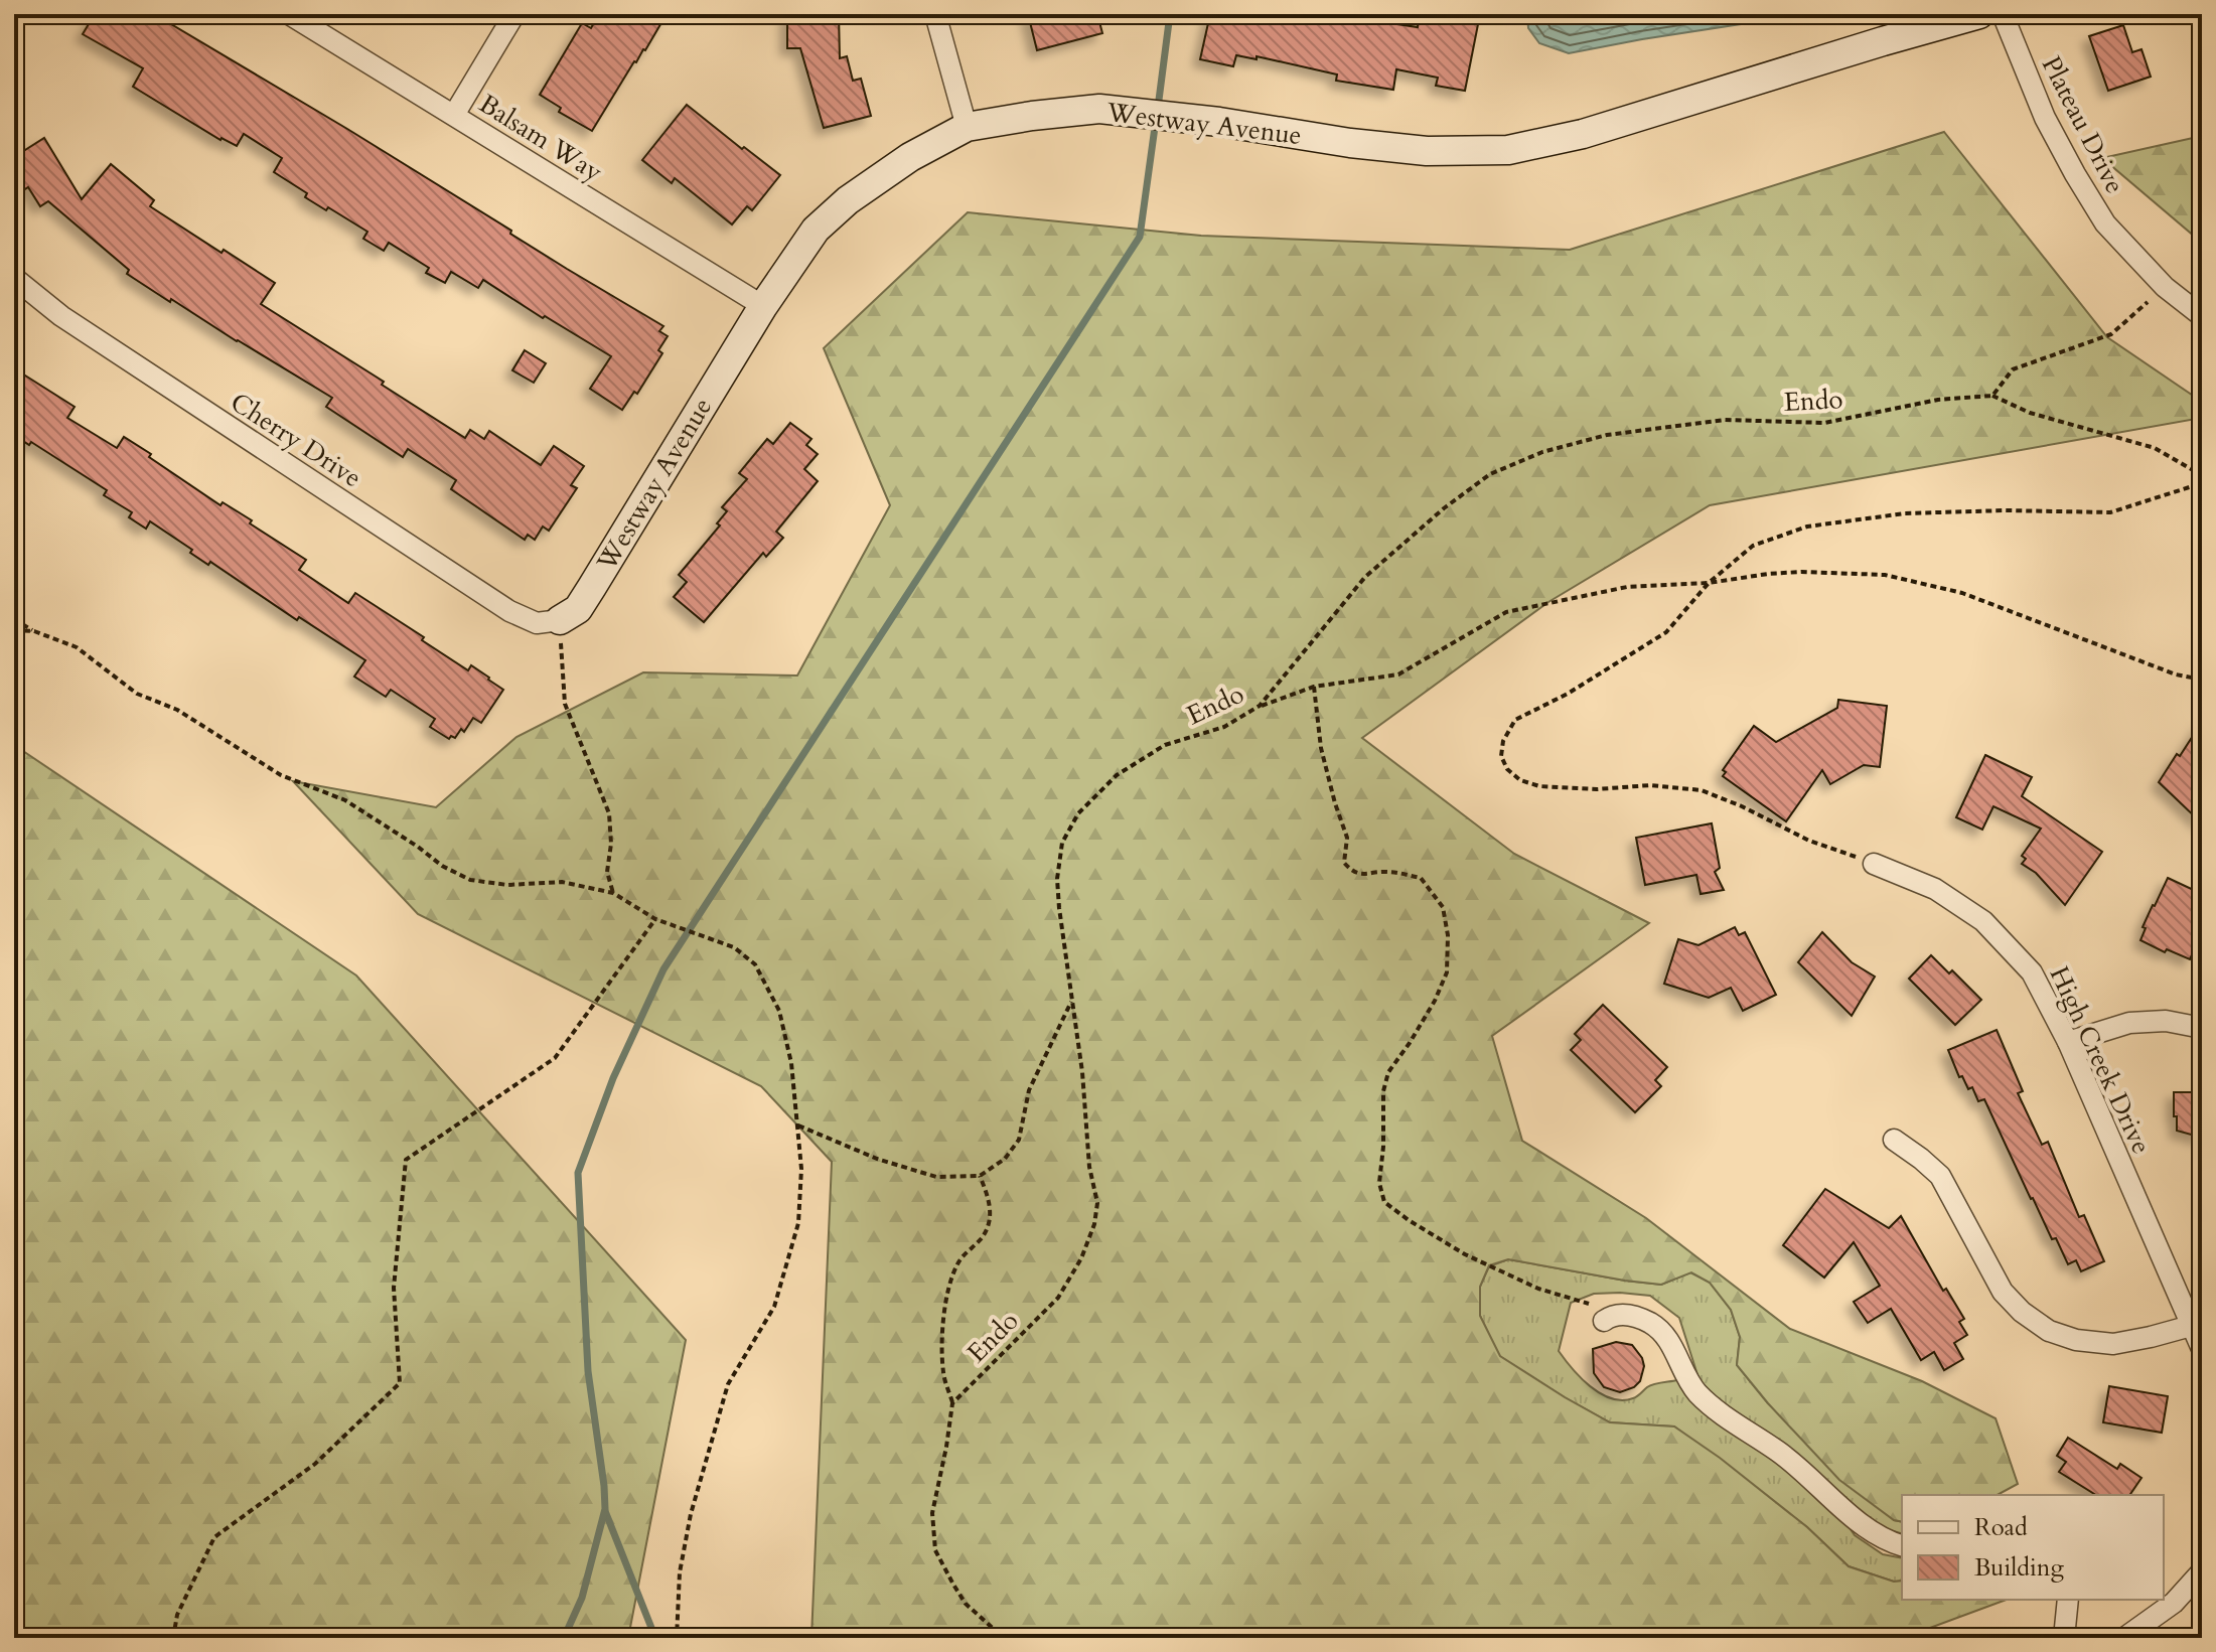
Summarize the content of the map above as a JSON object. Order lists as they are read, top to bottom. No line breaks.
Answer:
{"streets":{"street":["Westway Avenue","Plateau Drive","Balsam Way","Cherry Drive","High Creek Drive"],"path":["Endo"]},"crossings":[["Westway Avenue","Balsam Way"],["Westway Avenue","Cherry Drive"]],"legend":["Road","Building"]}
